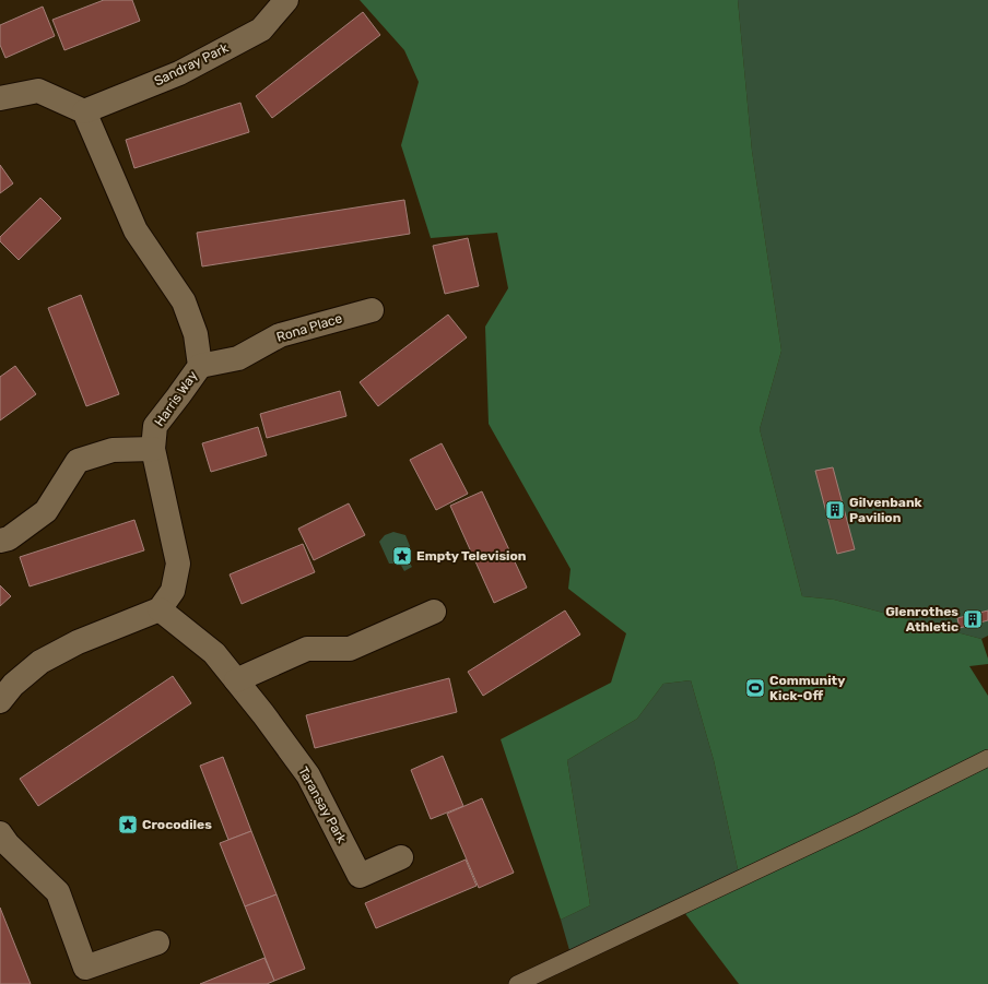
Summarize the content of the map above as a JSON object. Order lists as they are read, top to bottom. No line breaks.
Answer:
{"streets":{"street":["Sandray Park","Rona Place","Harris Way","Taransay Park"]},"crossings":[["Sandray Park","Harris Way"],["Rona Place","Harris Way"],["Harris Way","Taransay Park"]],"places":{"building":["Gilvenbank Pavilion","Glenrothes Athletic"],"place":["Empty Television","Crocodiles"],"sports":["Community Kick-Off"]}}
